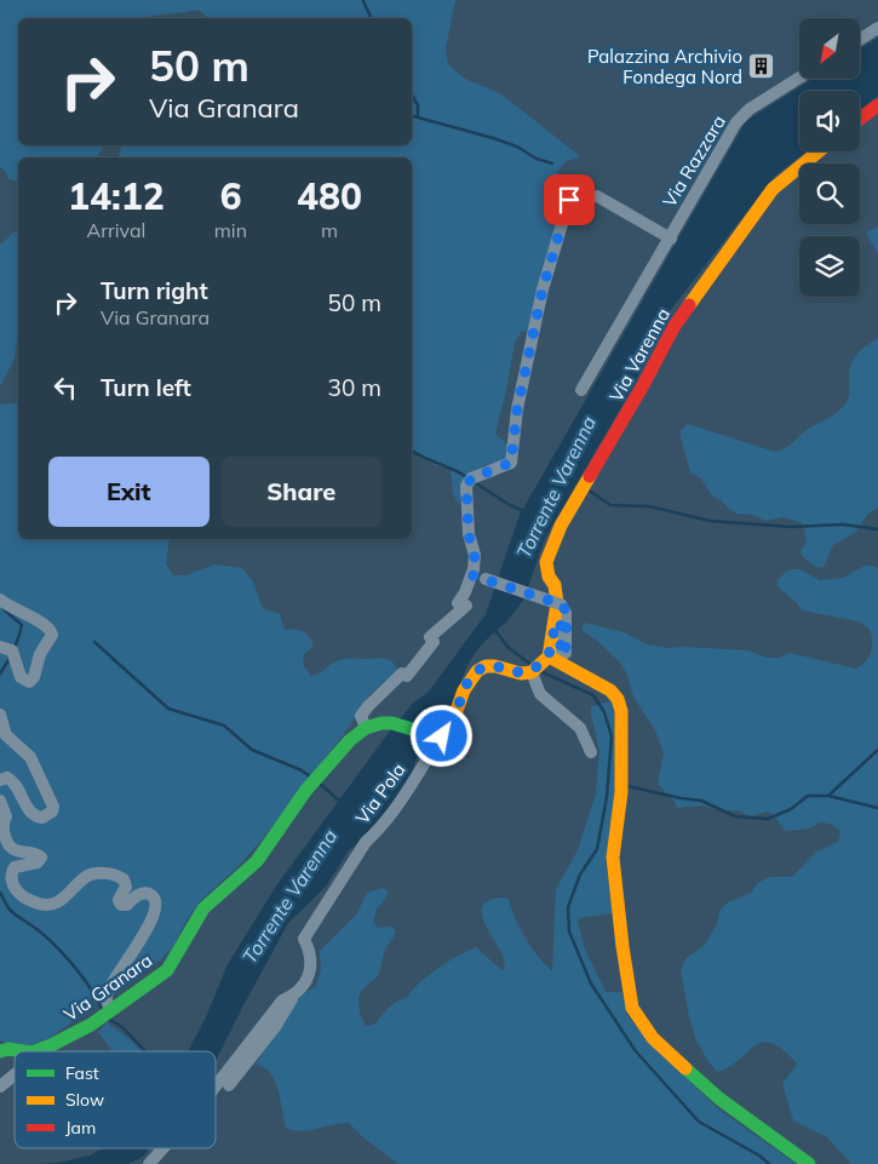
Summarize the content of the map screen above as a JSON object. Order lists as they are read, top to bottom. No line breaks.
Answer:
{"streets":{"street":["Via Razzara","Via Varenna","Via Pola","Via Granara"]},"crossings":[["Via Pola","Via Granara"]],"water":["Torrente Varenna"],"places":{"building":["Palazzina Archivio Fondega Nord"]},"legend":["Fast","Slow","Jam"],"north":"bottom left","page":{"turn":["50 m","Via Granara"],"eta":["14:12","Arrival","6","min","480","m"],"list":[{"name":"Turn right","note":"Via Granara","value":"50 m"},{"name":"Turn left","value":"30 m"}],"buttons":["Exit","Share"]}}
